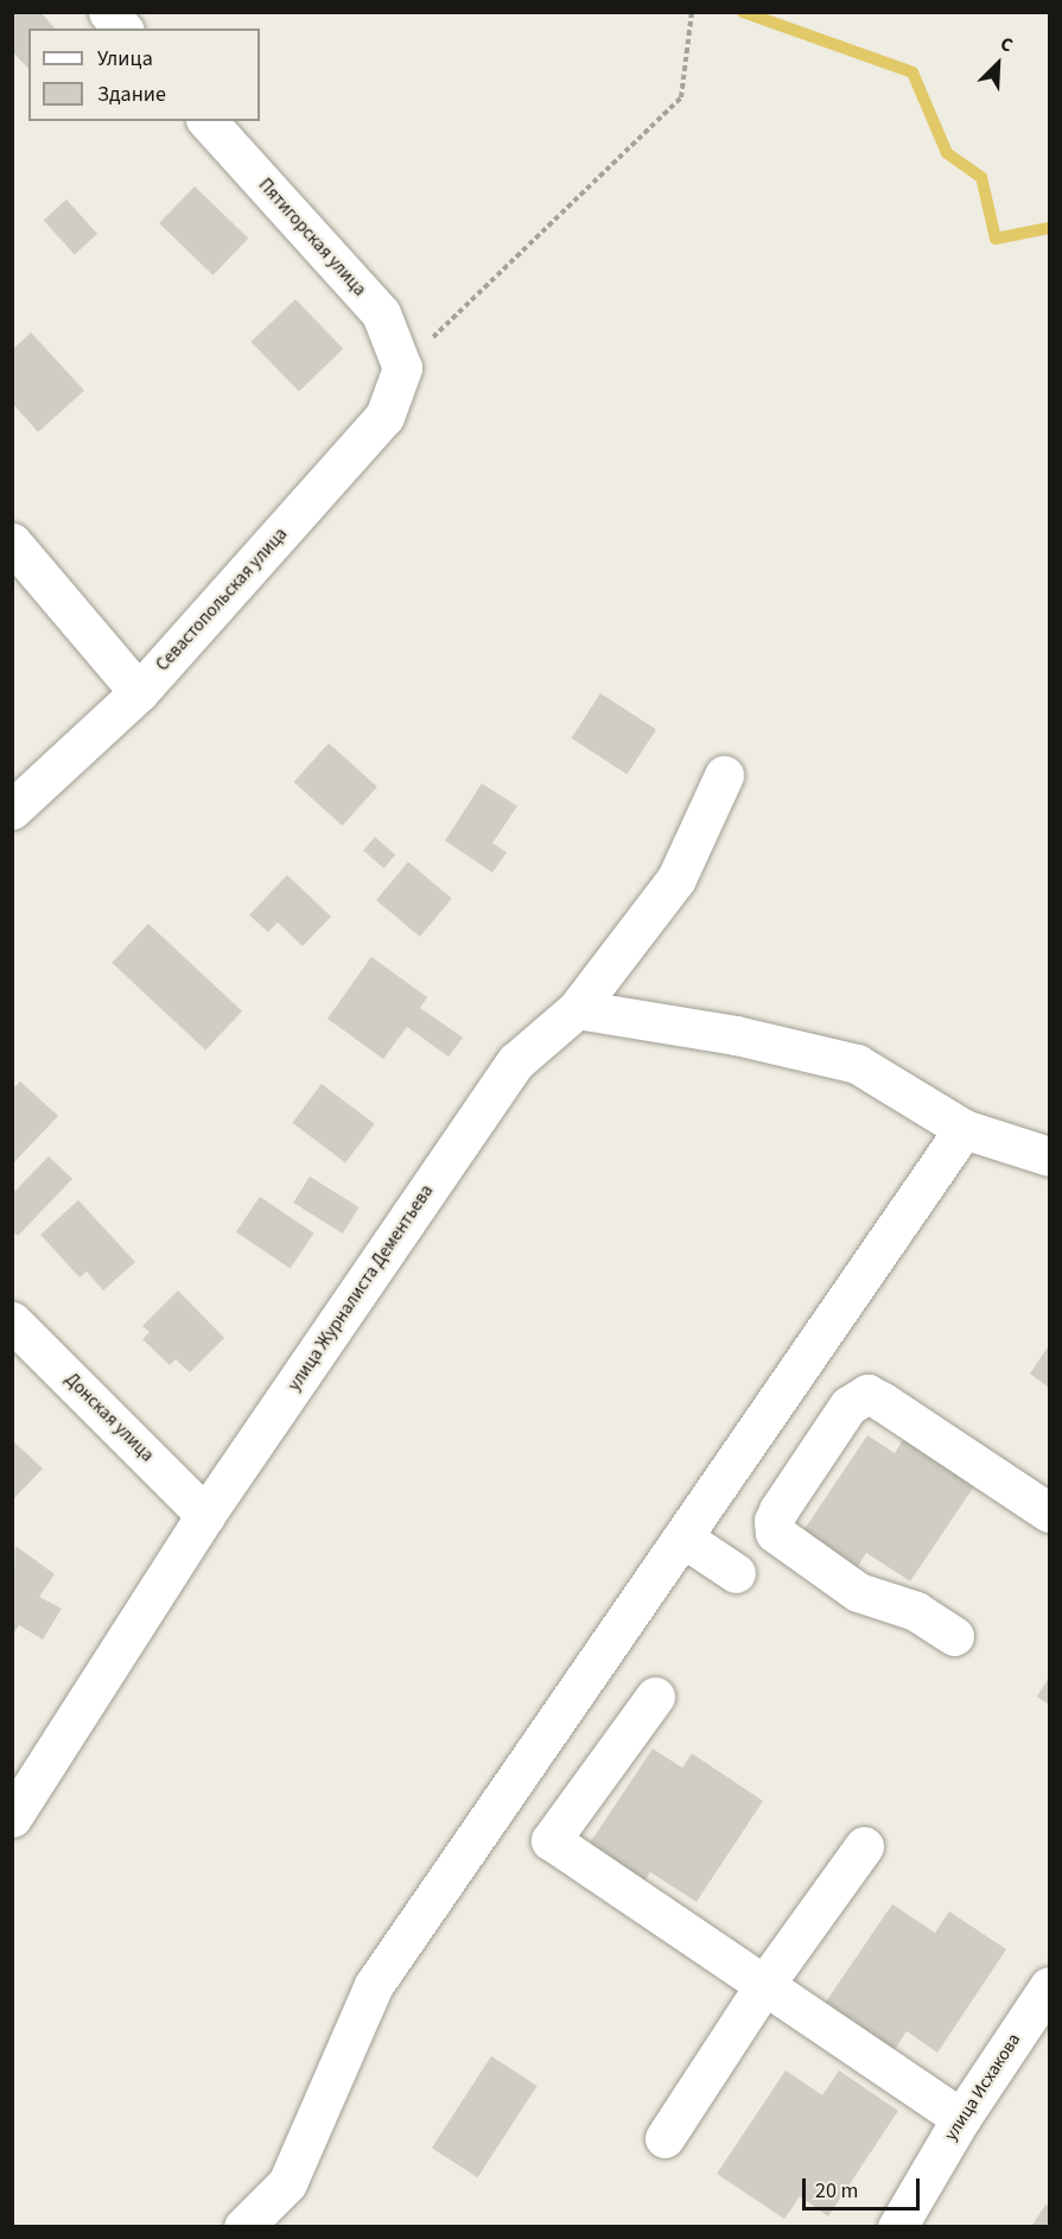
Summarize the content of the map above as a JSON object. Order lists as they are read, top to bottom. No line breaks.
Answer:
{"streets":{"street":["Пятигорская улица","Севастопольская улица","улица Журналиста Дементьева","Донская улица","улица Исхакова"]},"crossings":[["Пятигорская улица","Севастопольская улица"],["улица Журналиста Дементьева","Донская улица"]],"legend":["Улица","Здание"],"scale_bar":"20 m","north":"top right"}
